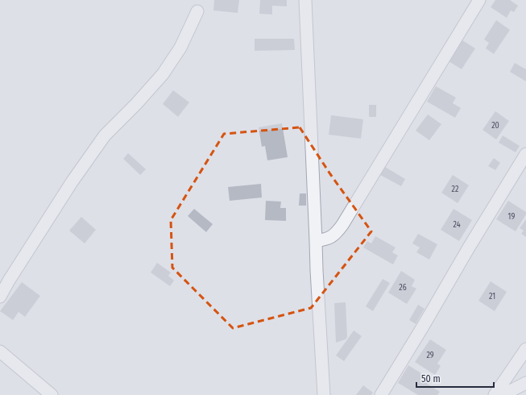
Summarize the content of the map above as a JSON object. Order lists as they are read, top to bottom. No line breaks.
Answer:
{"house_numbers":["20","22","19","24","26","21","29"],"scale_bar":"50 m"}
